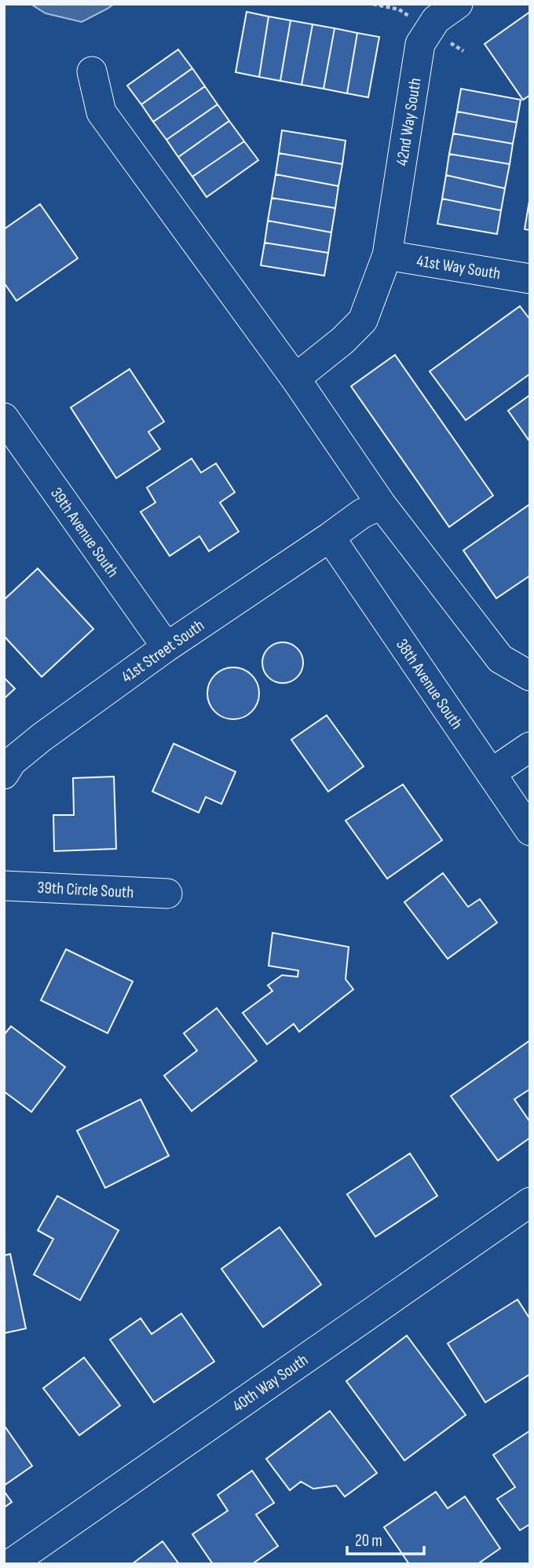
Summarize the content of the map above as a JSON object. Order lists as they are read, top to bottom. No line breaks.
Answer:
{"streets":{"street":["42nd Way South","41st Way South","39th Avenue South","41st Street South","38th Avenue South","39th Circle South","40th Way South"]},"crossings":[["42nd Way South","41st Way South"],["39th Avenue South","41st Street South"],["41st Street South","38th Avenue South"]],"scale_bar":"20 m"}
